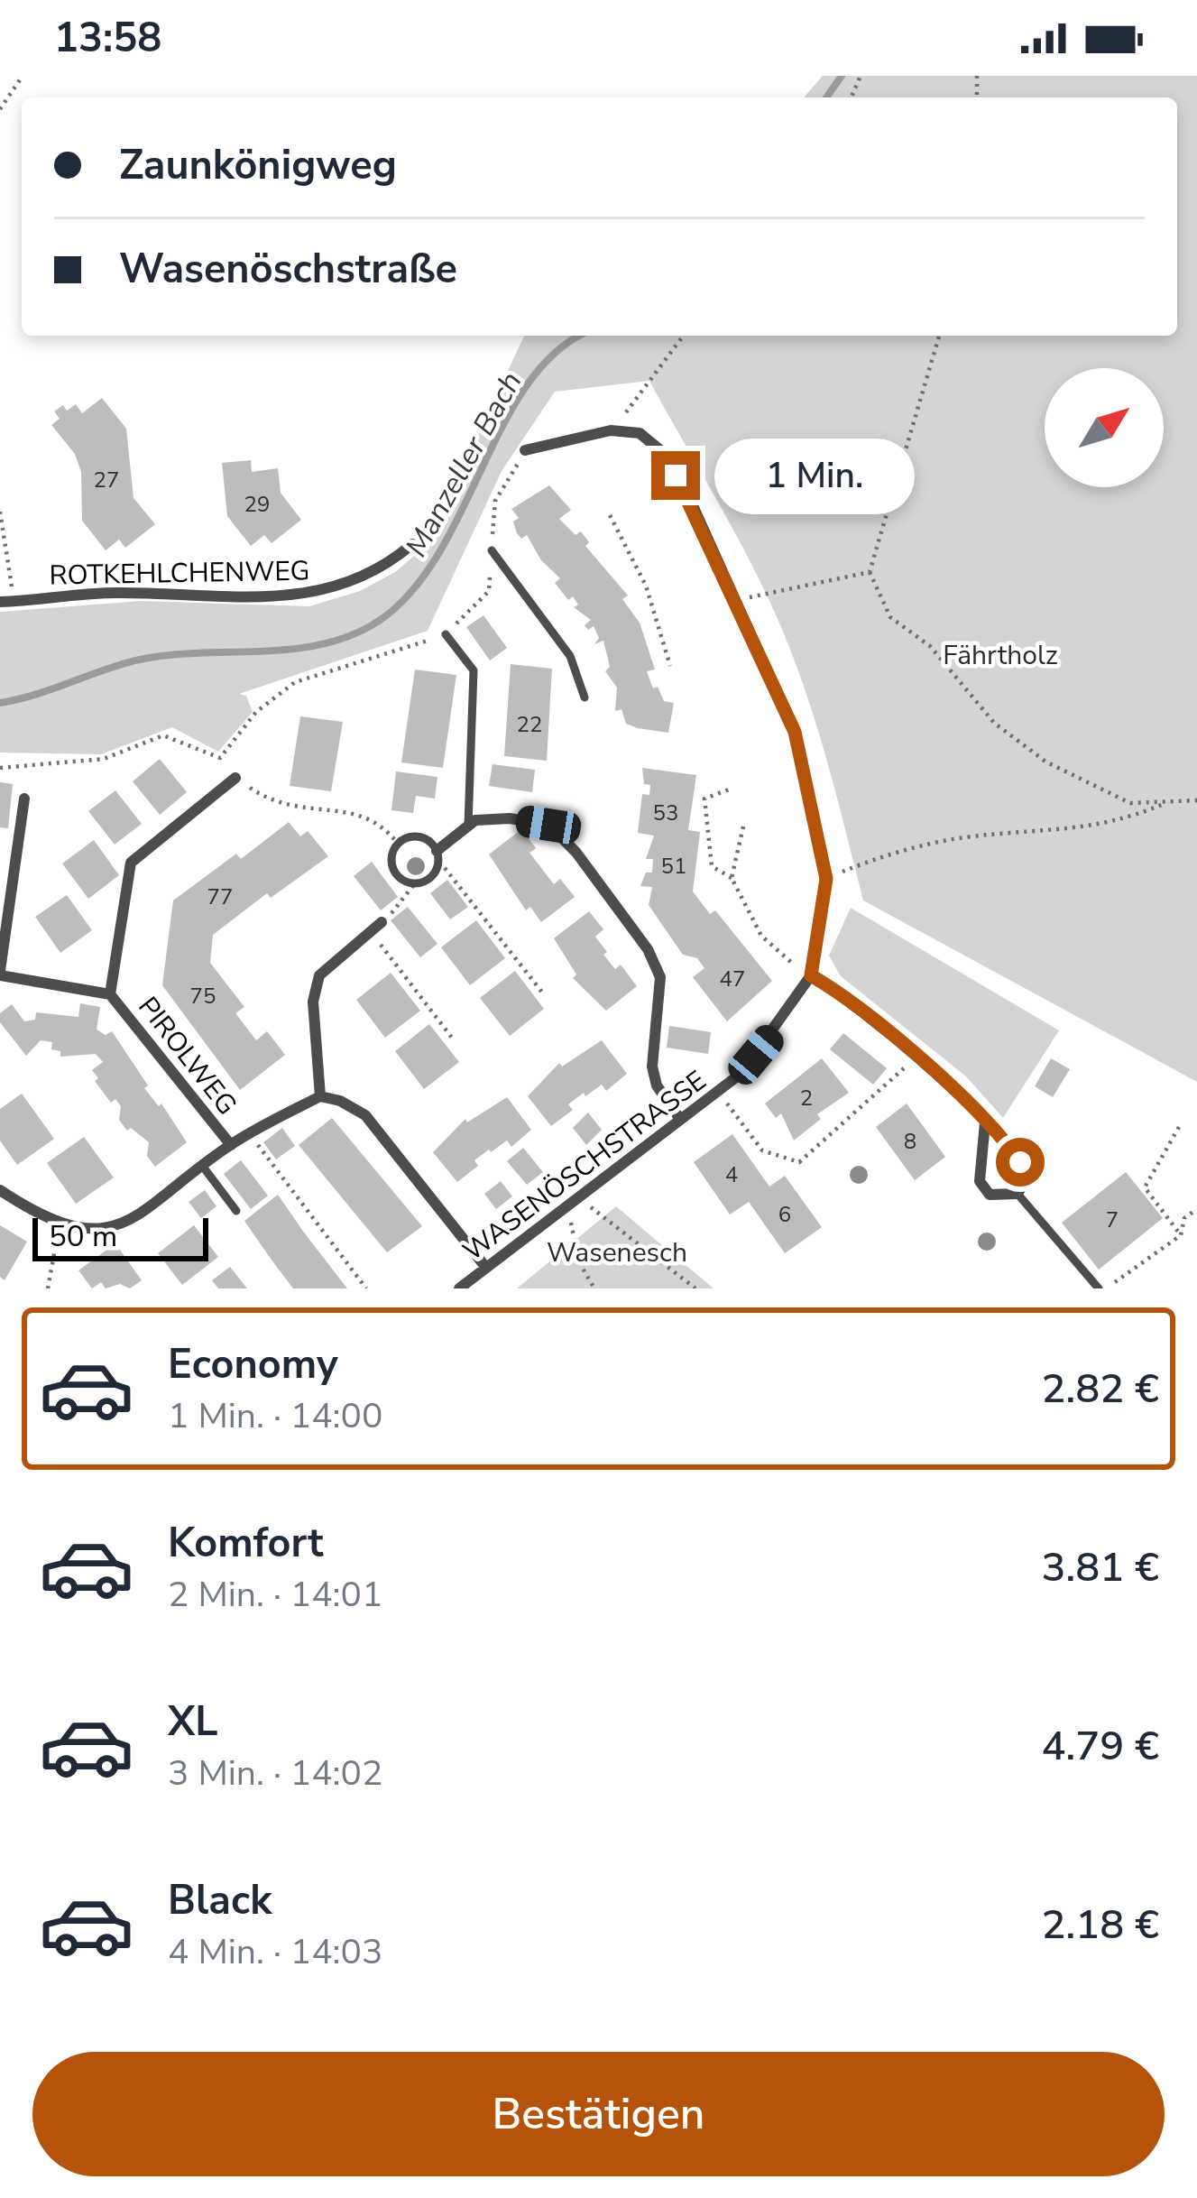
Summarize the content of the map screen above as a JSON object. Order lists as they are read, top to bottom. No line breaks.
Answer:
{"streets":{"street":["ROTKEHLCHENWEG","PIROLWEG","WASENÖSCHSTRASSE"]},"water":["Manzeller Bach"],"parks":["Fährtholz","Wasenesch"],"house_numbers":["27","29","22","53","51","77","47","75","2","8","4","6","7"],"scale_bar":"50 m","north":"top right","page":{"status":"13:58","banner":["Zaunkönigweg","Wasenöschstraße"],"bubble":"1 Min.","scale":"50 m","list":[{"name":"Economy","note":"1 Min. · 14:00","value":"2.82 €"},{"name":"Komfort","note":"2 Min. · 14:01","value":"3.81 €"},{"name":"XL","note":"3 Min. · 14:02","value":"4.79 €"},{"name":"Black","note":"4 Min. · 14:03","value":"2.18 €"}],"buttons":"Bestätigen"}}
